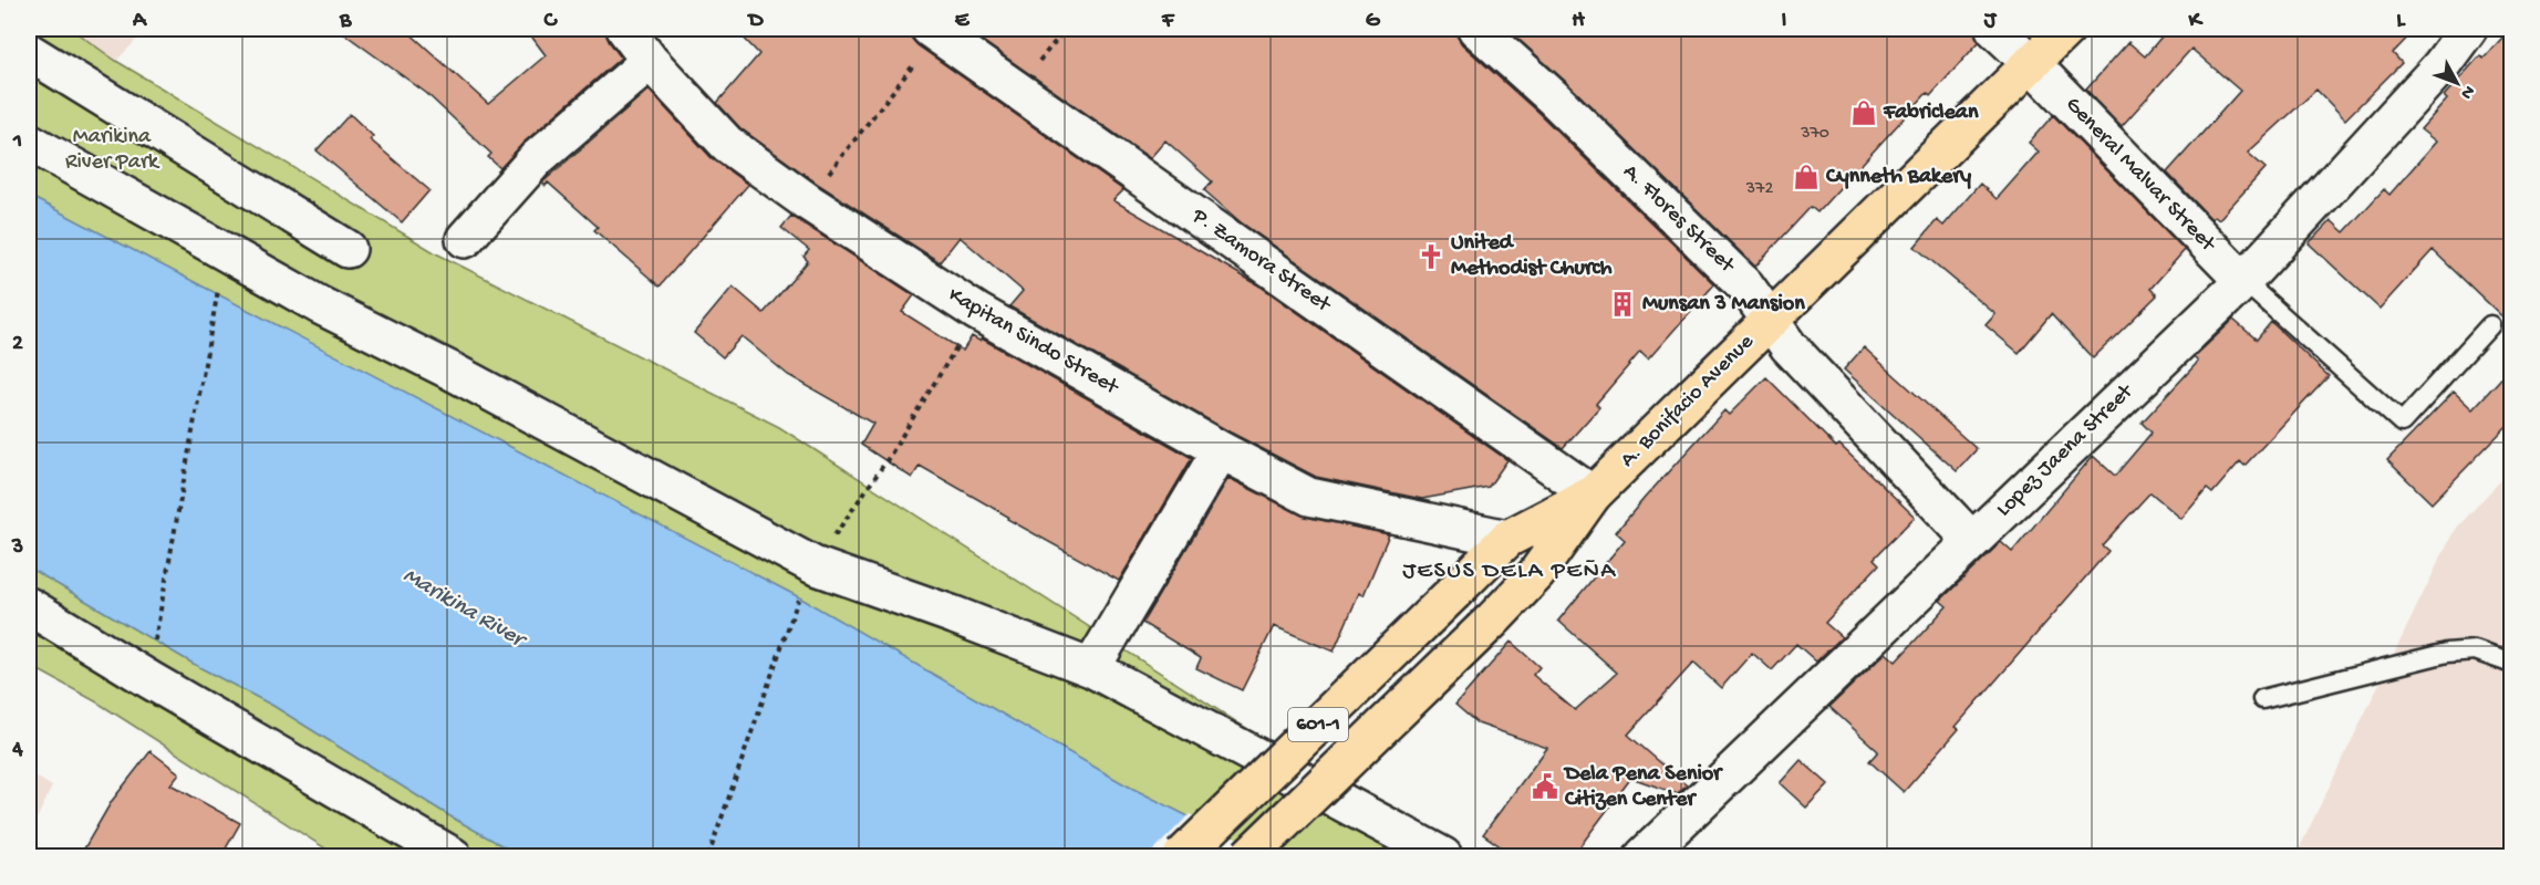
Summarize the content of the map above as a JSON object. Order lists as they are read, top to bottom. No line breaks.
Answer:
{"streets":{"main road":["A. Bonifacio Avenue","601-1"],"street":["General Malvar Street","A. Flores Street","P. Zamora Street","Kapitan Sindo Street","Lopez Jaena Street"]},"crossings":[["General Malvar Street","A. Bonifacio Avenue"],["General Malvar Street","Lopez Jaena Street"],["A. Flores Street","A. Bonifacio Avenue"],["A. Flores Street","Lopez Jaena Street"],["P. Zamora Street","A. Bonifacio Avenue"],["Kapitan Sindo Street","A. Bonifacio Avenue"]],"districts":["JESUS DELA PEÑA"],"water":["Marikina River"],"parks":["Marikina River Park"],"places":{"shop":["Fabriclean","Cynneth Bakery"],"church":["United Methodist Church"],"building":["Munsan 3 Mansion"],"public building":["Dela Pena Senior Citizen Center"]},"house_numbers":["370","372"],"north":"bottom right","grid":{"columns":["A","B","C","D","E","F","G","H","I","J","K","L"],"rows":["1","2","3","4"]}}
